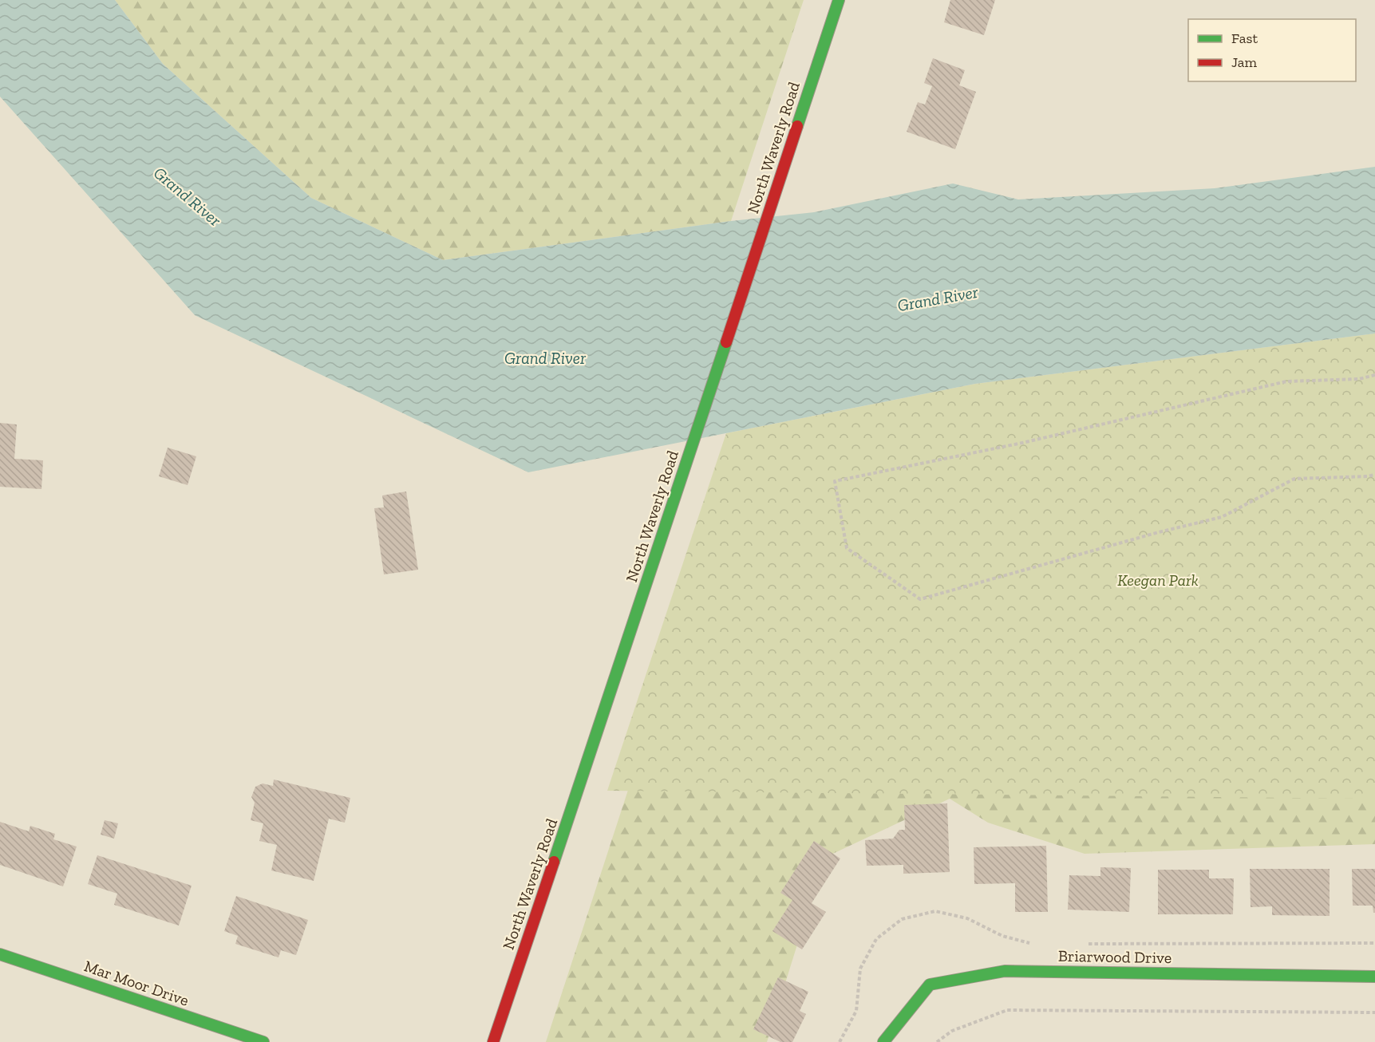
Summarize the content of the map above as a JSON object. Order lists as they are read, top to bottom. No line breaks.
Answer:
{"streets":{"main road":["North Waverly Road","Briarwood Drive","Mar Moor Drive"]},"water":["Grand River"],"parks":["Keegan Park"],"legend":["Fast","Jam"]}
